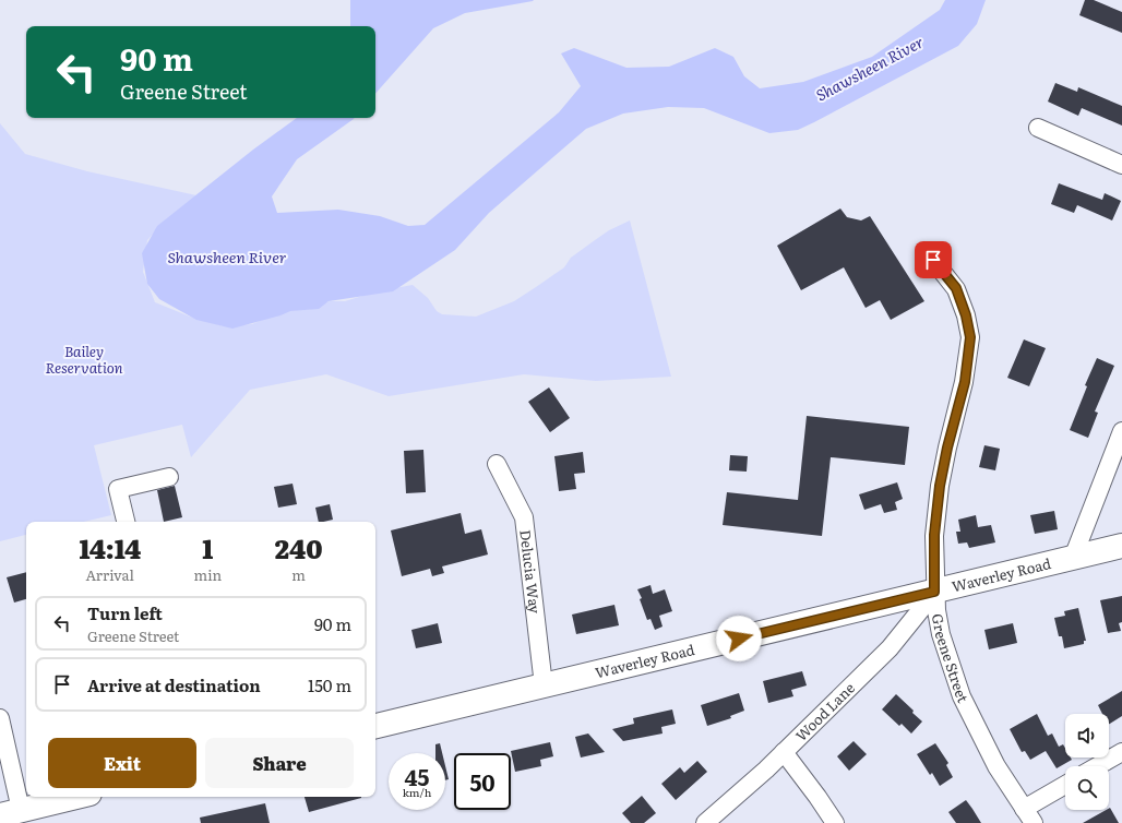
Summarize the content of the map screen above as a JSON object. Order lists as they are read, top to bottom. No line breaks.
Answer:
{"streets":{"main road":["Waverley Road"],"street":["Delucia Way","Greene Street","Wood Lane"]},"crossings":[["Delucia Way","Waverley Road"],["Waverley Road","Greene Street"],["Waverley Road","Wood Lane"],["Greene Street","Wood Lane"]],"water":["Shawsheen River"],"parks":["Bailey Reservation"],"page":{"turn":["90 m","Greene Street"],"eta":["14:14","Arrival","1","min","240","m"],"list":[{"name":"Turn left","note":"Greene Street","value":"90 m"},{"name":"Arrive at destination","value":"150 m"}],"buttons":["Exit","Share"],"speed":"45 km/h","limit":"50"}}
